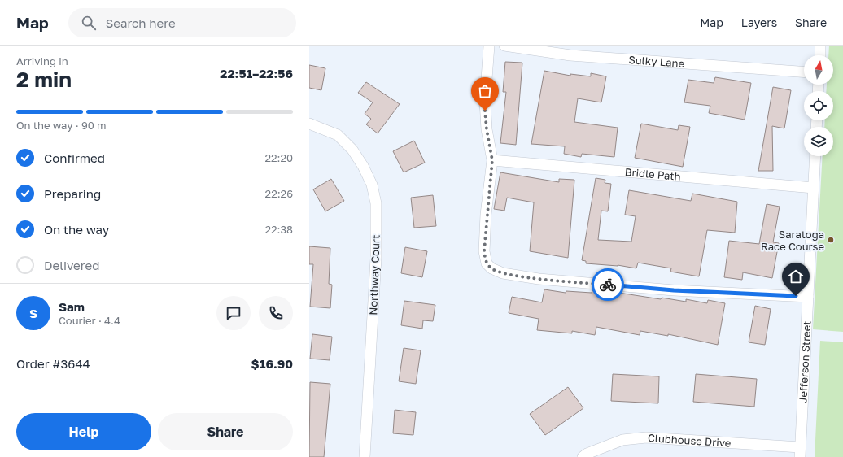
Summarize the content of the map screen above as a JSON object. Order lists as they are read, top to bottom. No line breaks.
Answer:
{"streets":{"street":["Sulky Lane","Bridle Path","Northway Court","Jefferson Street","Clubhouse Drive"]},"crossings":[["Bridle Path","Jefferson Street"],["Jefferson Street","Clubhouse Drive"]],"places":["Saratoga Race Course"],"north":"top","page":{"header":"Map","search":"Search here","nav":["Map","Layers","Share"],"heading":["2 min","Arriving in","22:51–22:56"],"panel":["Sam","Courier · 4.4","Order #3644","$16.90"],"bar":"On the way · 90 m","list":[["Confirmed","22:20"],["Preparing","22:26"],["On the way","22:38"],"Delivered"],"round":"S","buttons":["Help","Share"]}}
